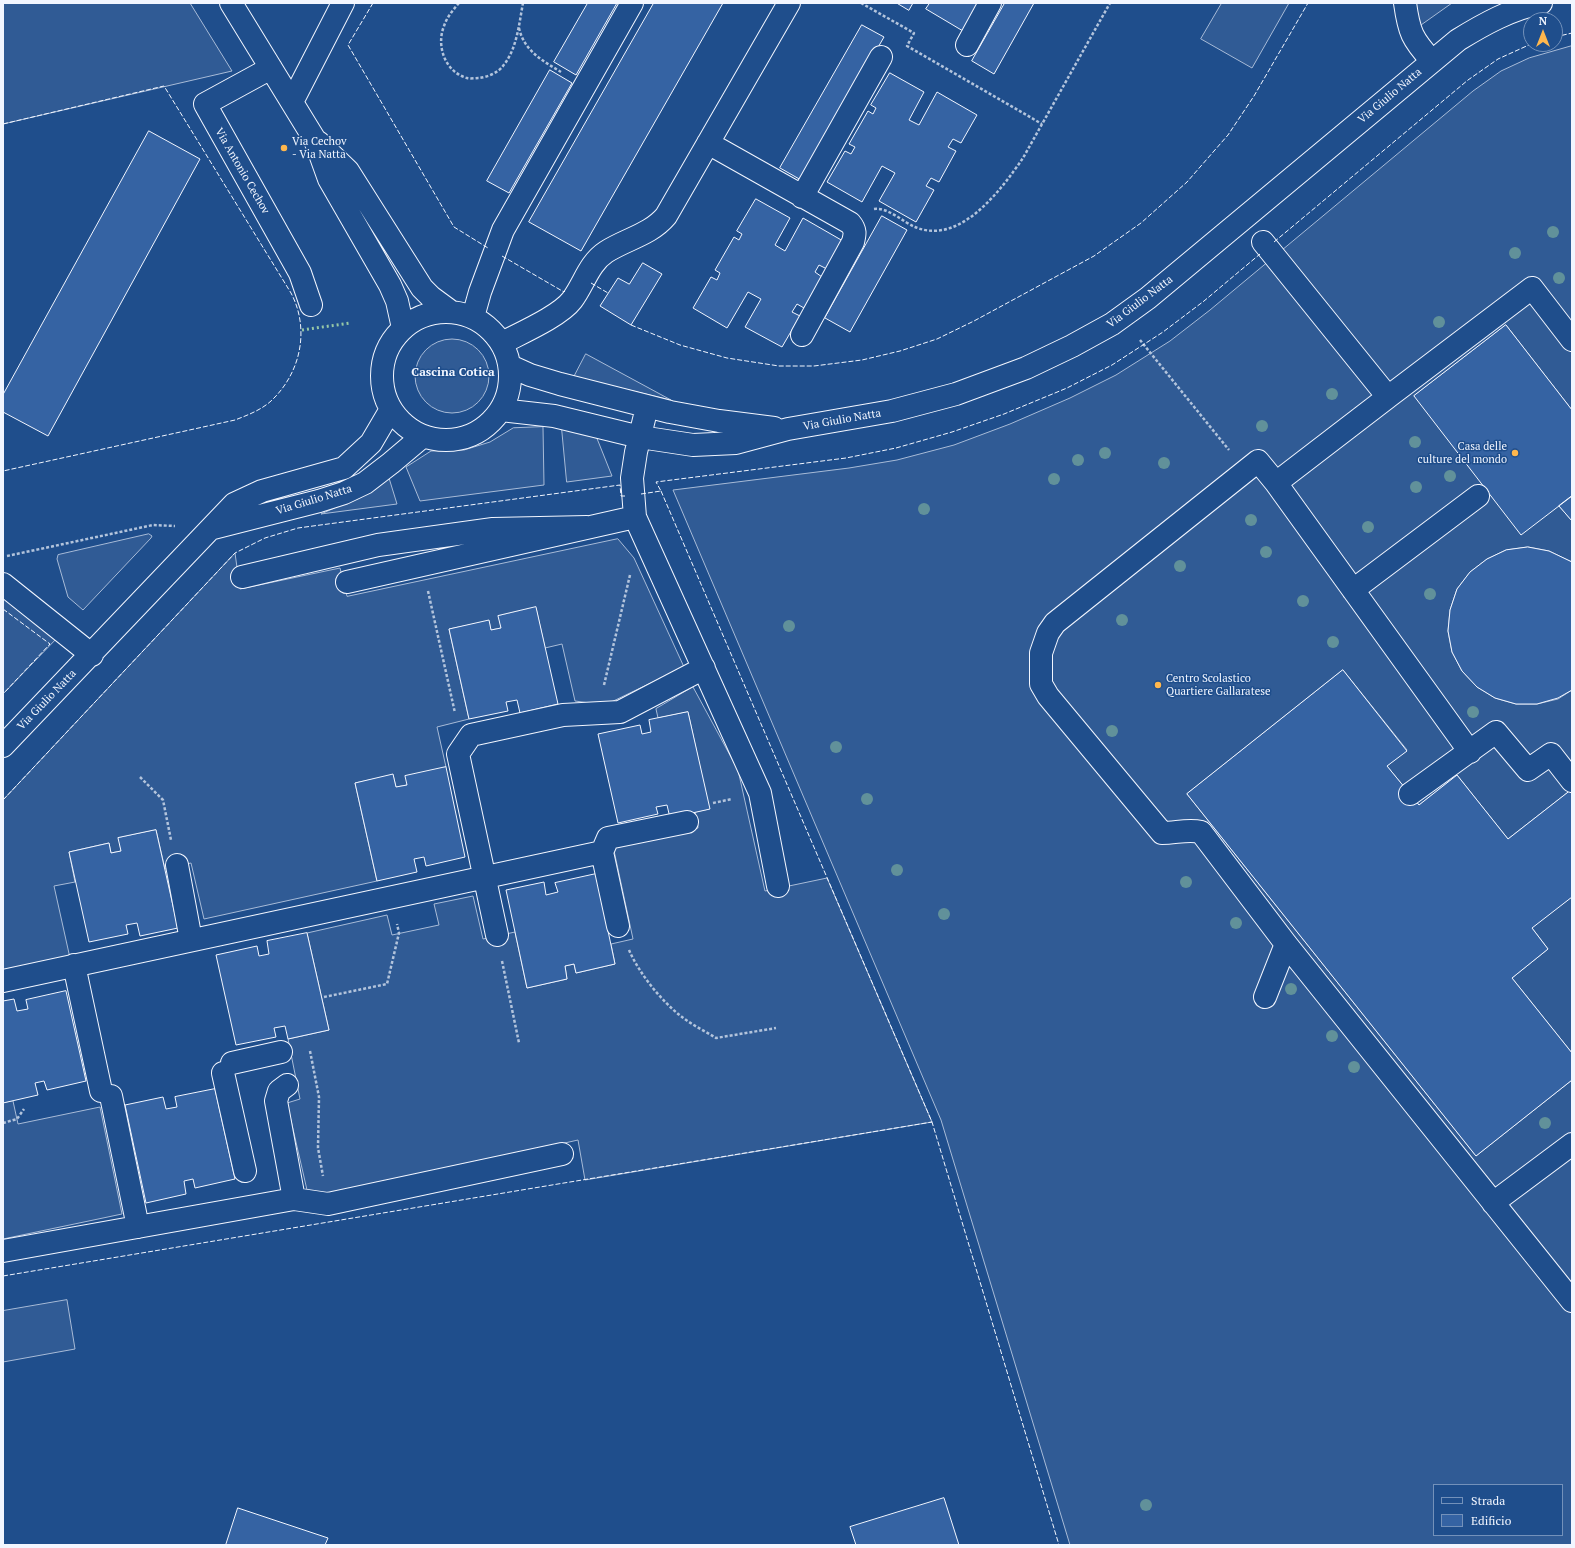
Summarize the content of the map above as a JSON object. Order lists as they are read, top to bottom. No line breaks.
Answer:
{"streets":{"street":["Via Giulio Natta","Via Antonio Cechov"]},"districts":["Cascina Cotica"],"places":["Via Cechov - Via Natta","Casa delle culture del mondo","Centro Scolastico Quartiere Gallaratese"],"legend":["Strada","Edificio"],"north":"top"}
